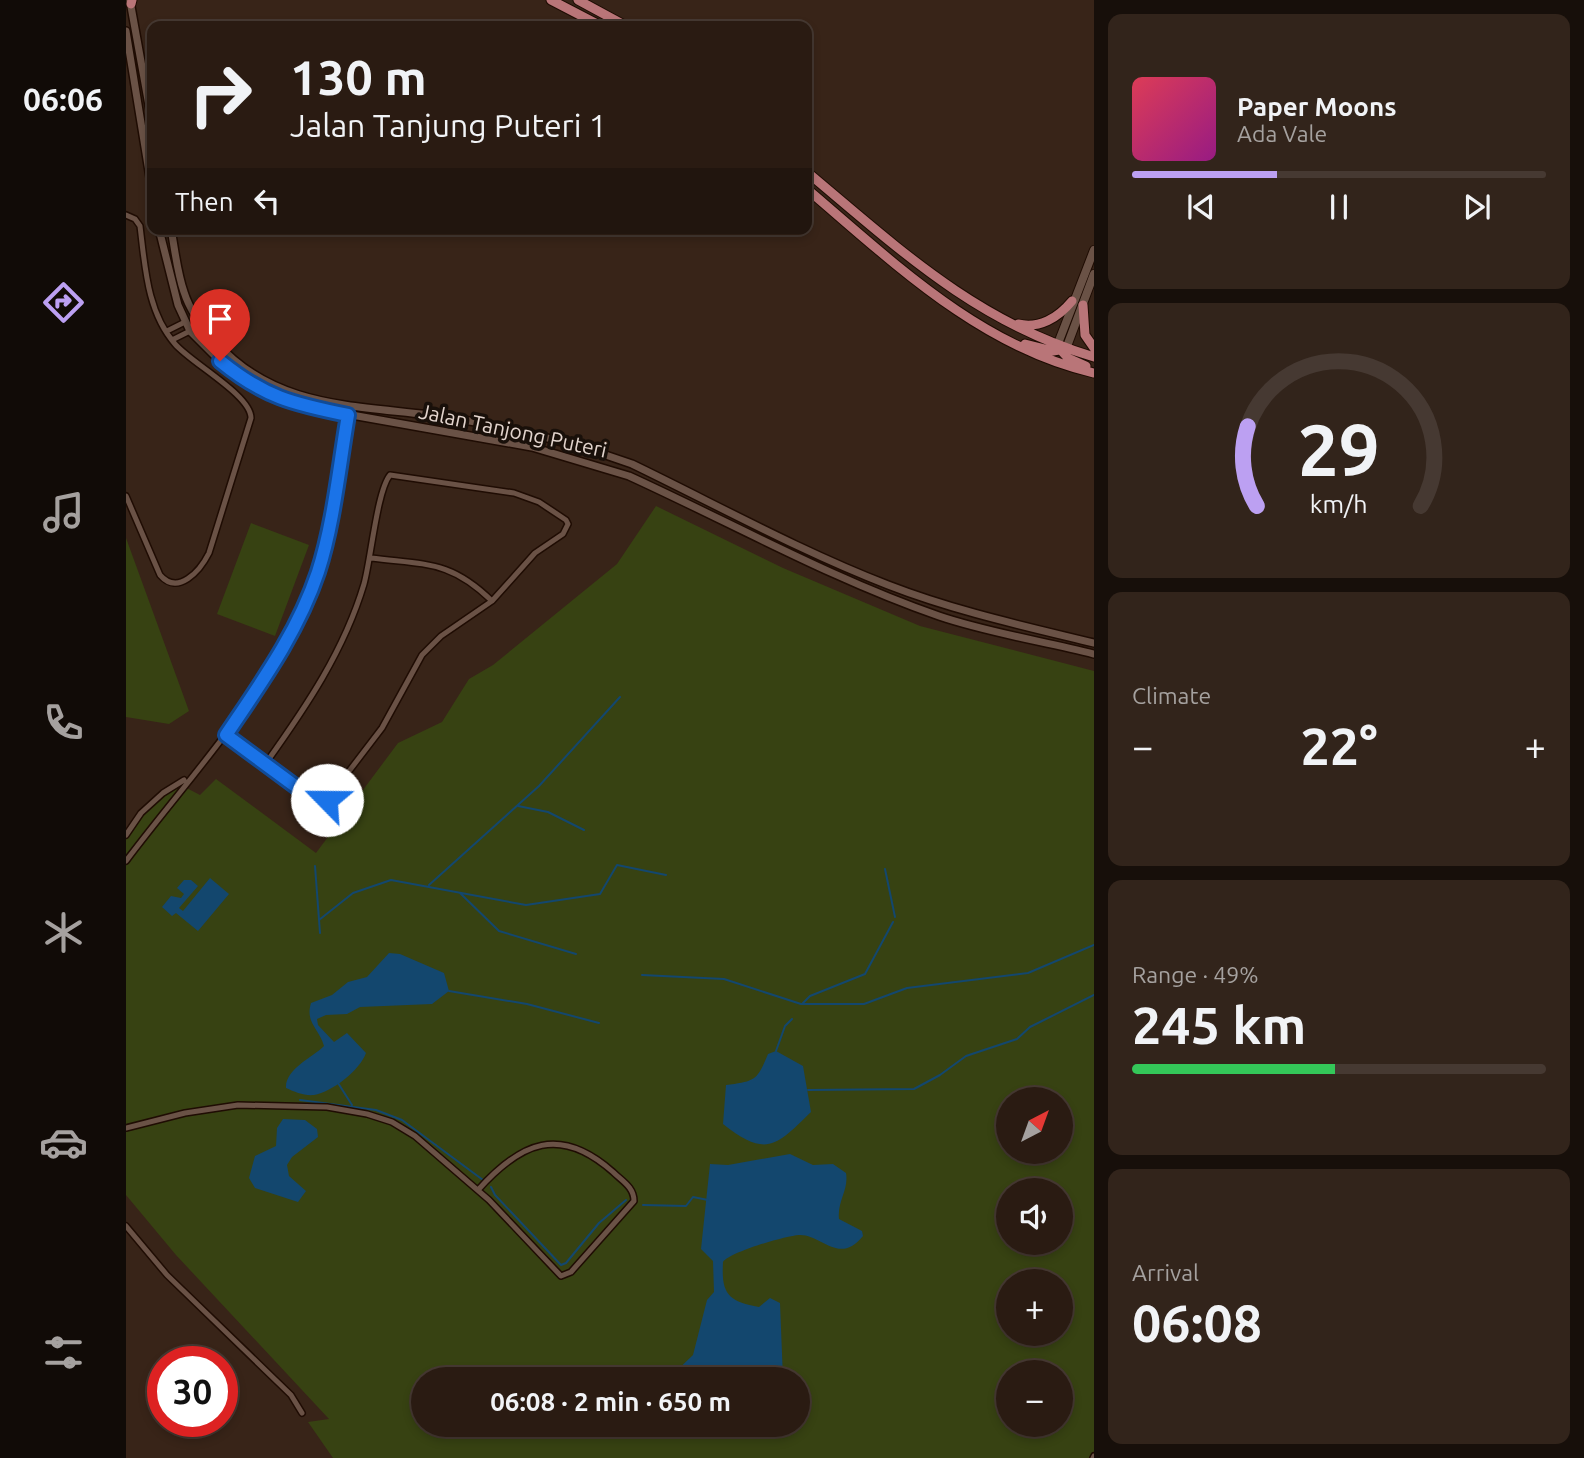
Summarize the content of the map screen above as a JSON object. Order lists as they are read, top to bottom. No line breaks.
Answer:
{"streets":{"street":["Jalan Tanjong Puteri"]},"north":"top right","page":{"tabs":"06:06","turn":["130 m","Jalan Tanjung Puteri 1"],"song":["Paper Moons","Ada Vale"],"then":"Then","tile":["Climate",["Range · 49%","245 km"],["Arrival","06:08"]],"heat":["−","22°","+"],"map_buttons":["+","−"],"limit":"30","trip":"06:08 · 2 min · 650 m","gauge":["29","km/h"]}}
